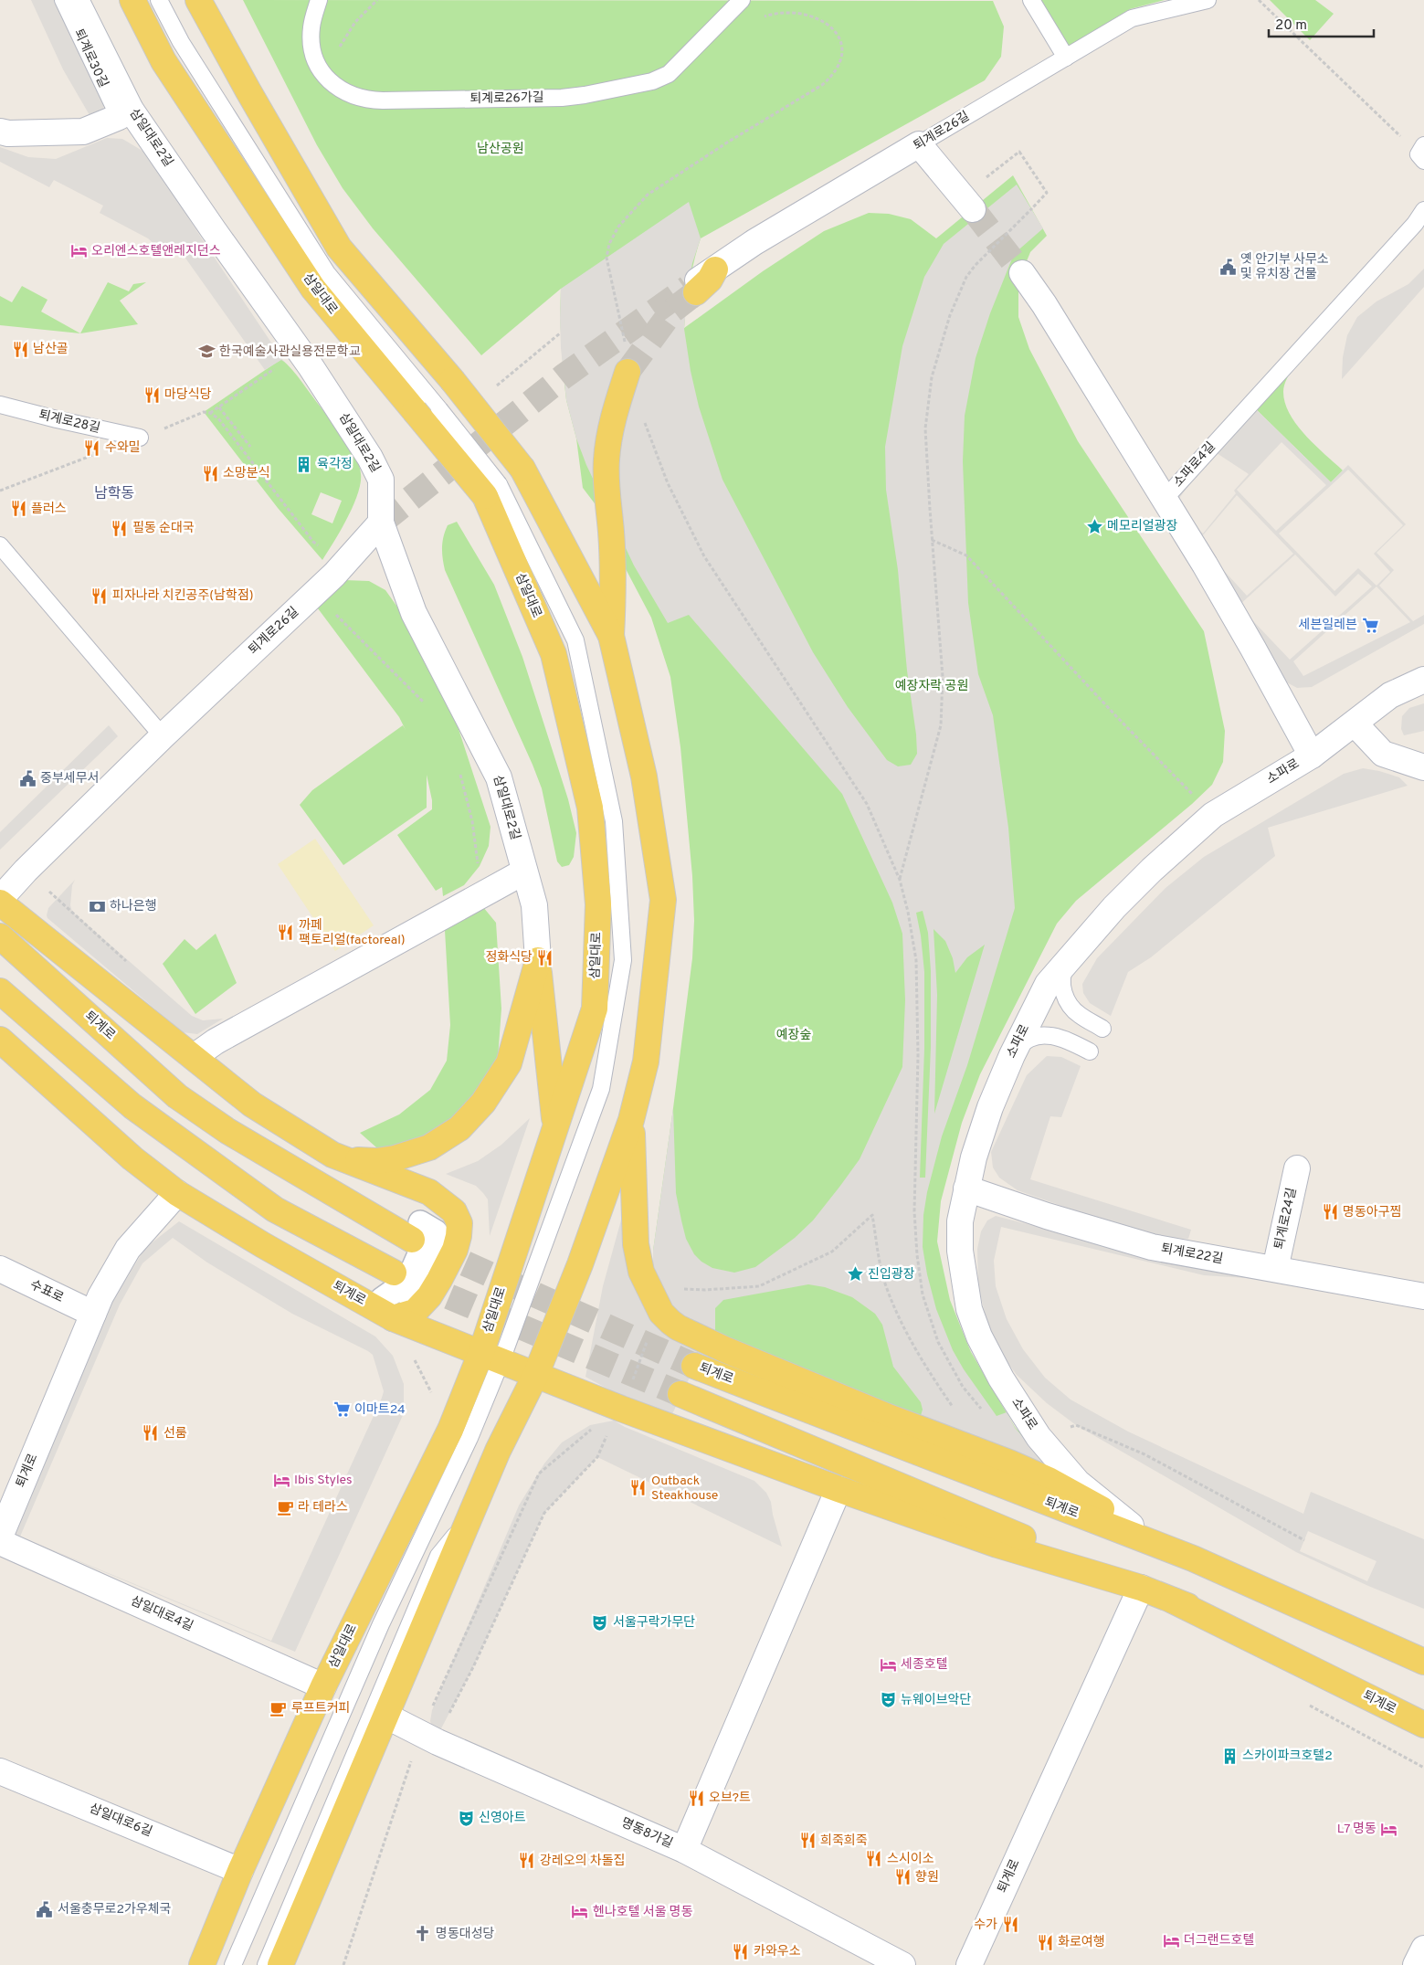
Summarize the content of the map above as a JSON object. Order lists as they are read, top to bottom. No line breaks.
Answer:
{"streets":{"main road":["삼일대로","퇴계로"],"street":["퇴계로26길","삼일대로2길","소파로","퇴계로24길","퇴계로22길","수표로","삼일대로4길","삼일대로6길","명동8가길"],"lane":["퇴계로30길","퇴계로26가길","퇴계로28길","소파로4길"]},"crossings":[["퇴계로30길","삼일대로2길"],["퇴계로26길","삼일대로2길"],["삼일대로","퇴계로"],["삼일대로","삼일대로4길"],["삼일대로","삼일대로6길"],["소파로","퇴계로"],["소파로","퇴계로22길"],["퇴계로","수표로"],["퇴계로24길","퇴계로22길"]],"districts":["남학동"],"parks":["남산공원","예장자락 공원","예장숲"],"places":{"hotel":["오리엔스호텔앤레지던스","Ibis Styles","세종호텔","L7 명동","헨나호텔 서울 명동","더그랜드호텔"],"public building":["옛 안기부 사무소 및 유치장 건물","중부세무서","서울충무로2가우체국"],"restaurant":["남산골","마당식당","수와밀","소망분식","플러스","필동 순대국","피자나라 치킨공주(남학점)","까페 팩토리얼(factoreal)","정화식당","명동아구찜","선룸","Outback Steakhouse","오브?트","희죽희죽","스시이소","강레오의 차돌집","향원","수가","화로여행","카와우소"],"school or university":["한국예술사관실용전문학교"],"building":["육각정","스카이파크호텔2"],"place":["메모리얼광장","진입광장"],"supermarket":["세븐일레븐","이마트24"],"bank":["하나은행"],"cafe":["라 테라스","루프트커피"],"theatre":["서울구락가무단","뉴웨이브악단","신영아트"],"church":["명동대성당"]},"scale_bar":"20 m"}
